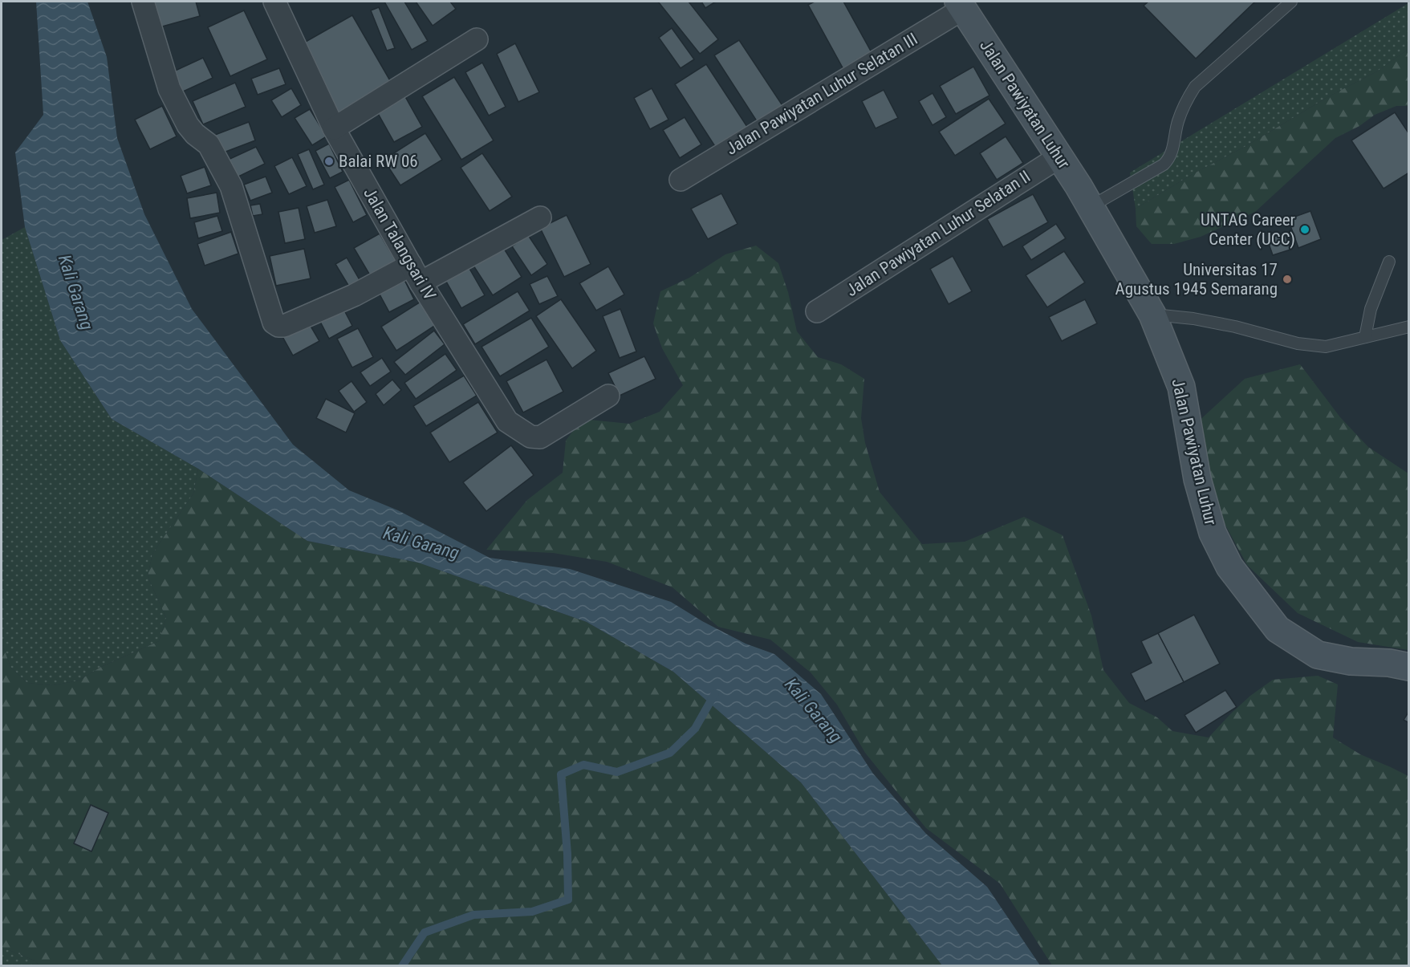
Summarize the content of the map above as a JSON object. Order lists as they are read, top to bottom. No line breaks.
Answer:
{"streets":{"main road":["Jalan Pawiyatan Luhur"],"street":["Jalan Pawiyatan Luhur Selatan III","Jalan Pawiyatan Luhur Selatan II","Jalan Talangsari IV"]},"crossings":[["Jalan Pawiyatan Luhur Selatan III","Jalan Pawiyatan Luhur"],["Jalan Pawiyatan Luhur","Jalan Pawiyatan Luhur Selatan II"]],"water":["Kali Garang"],"places":["Balai RW 06","UNTAG Career Center (UCC)","Universitas 17 Agustus 1945 Semarang"]}
